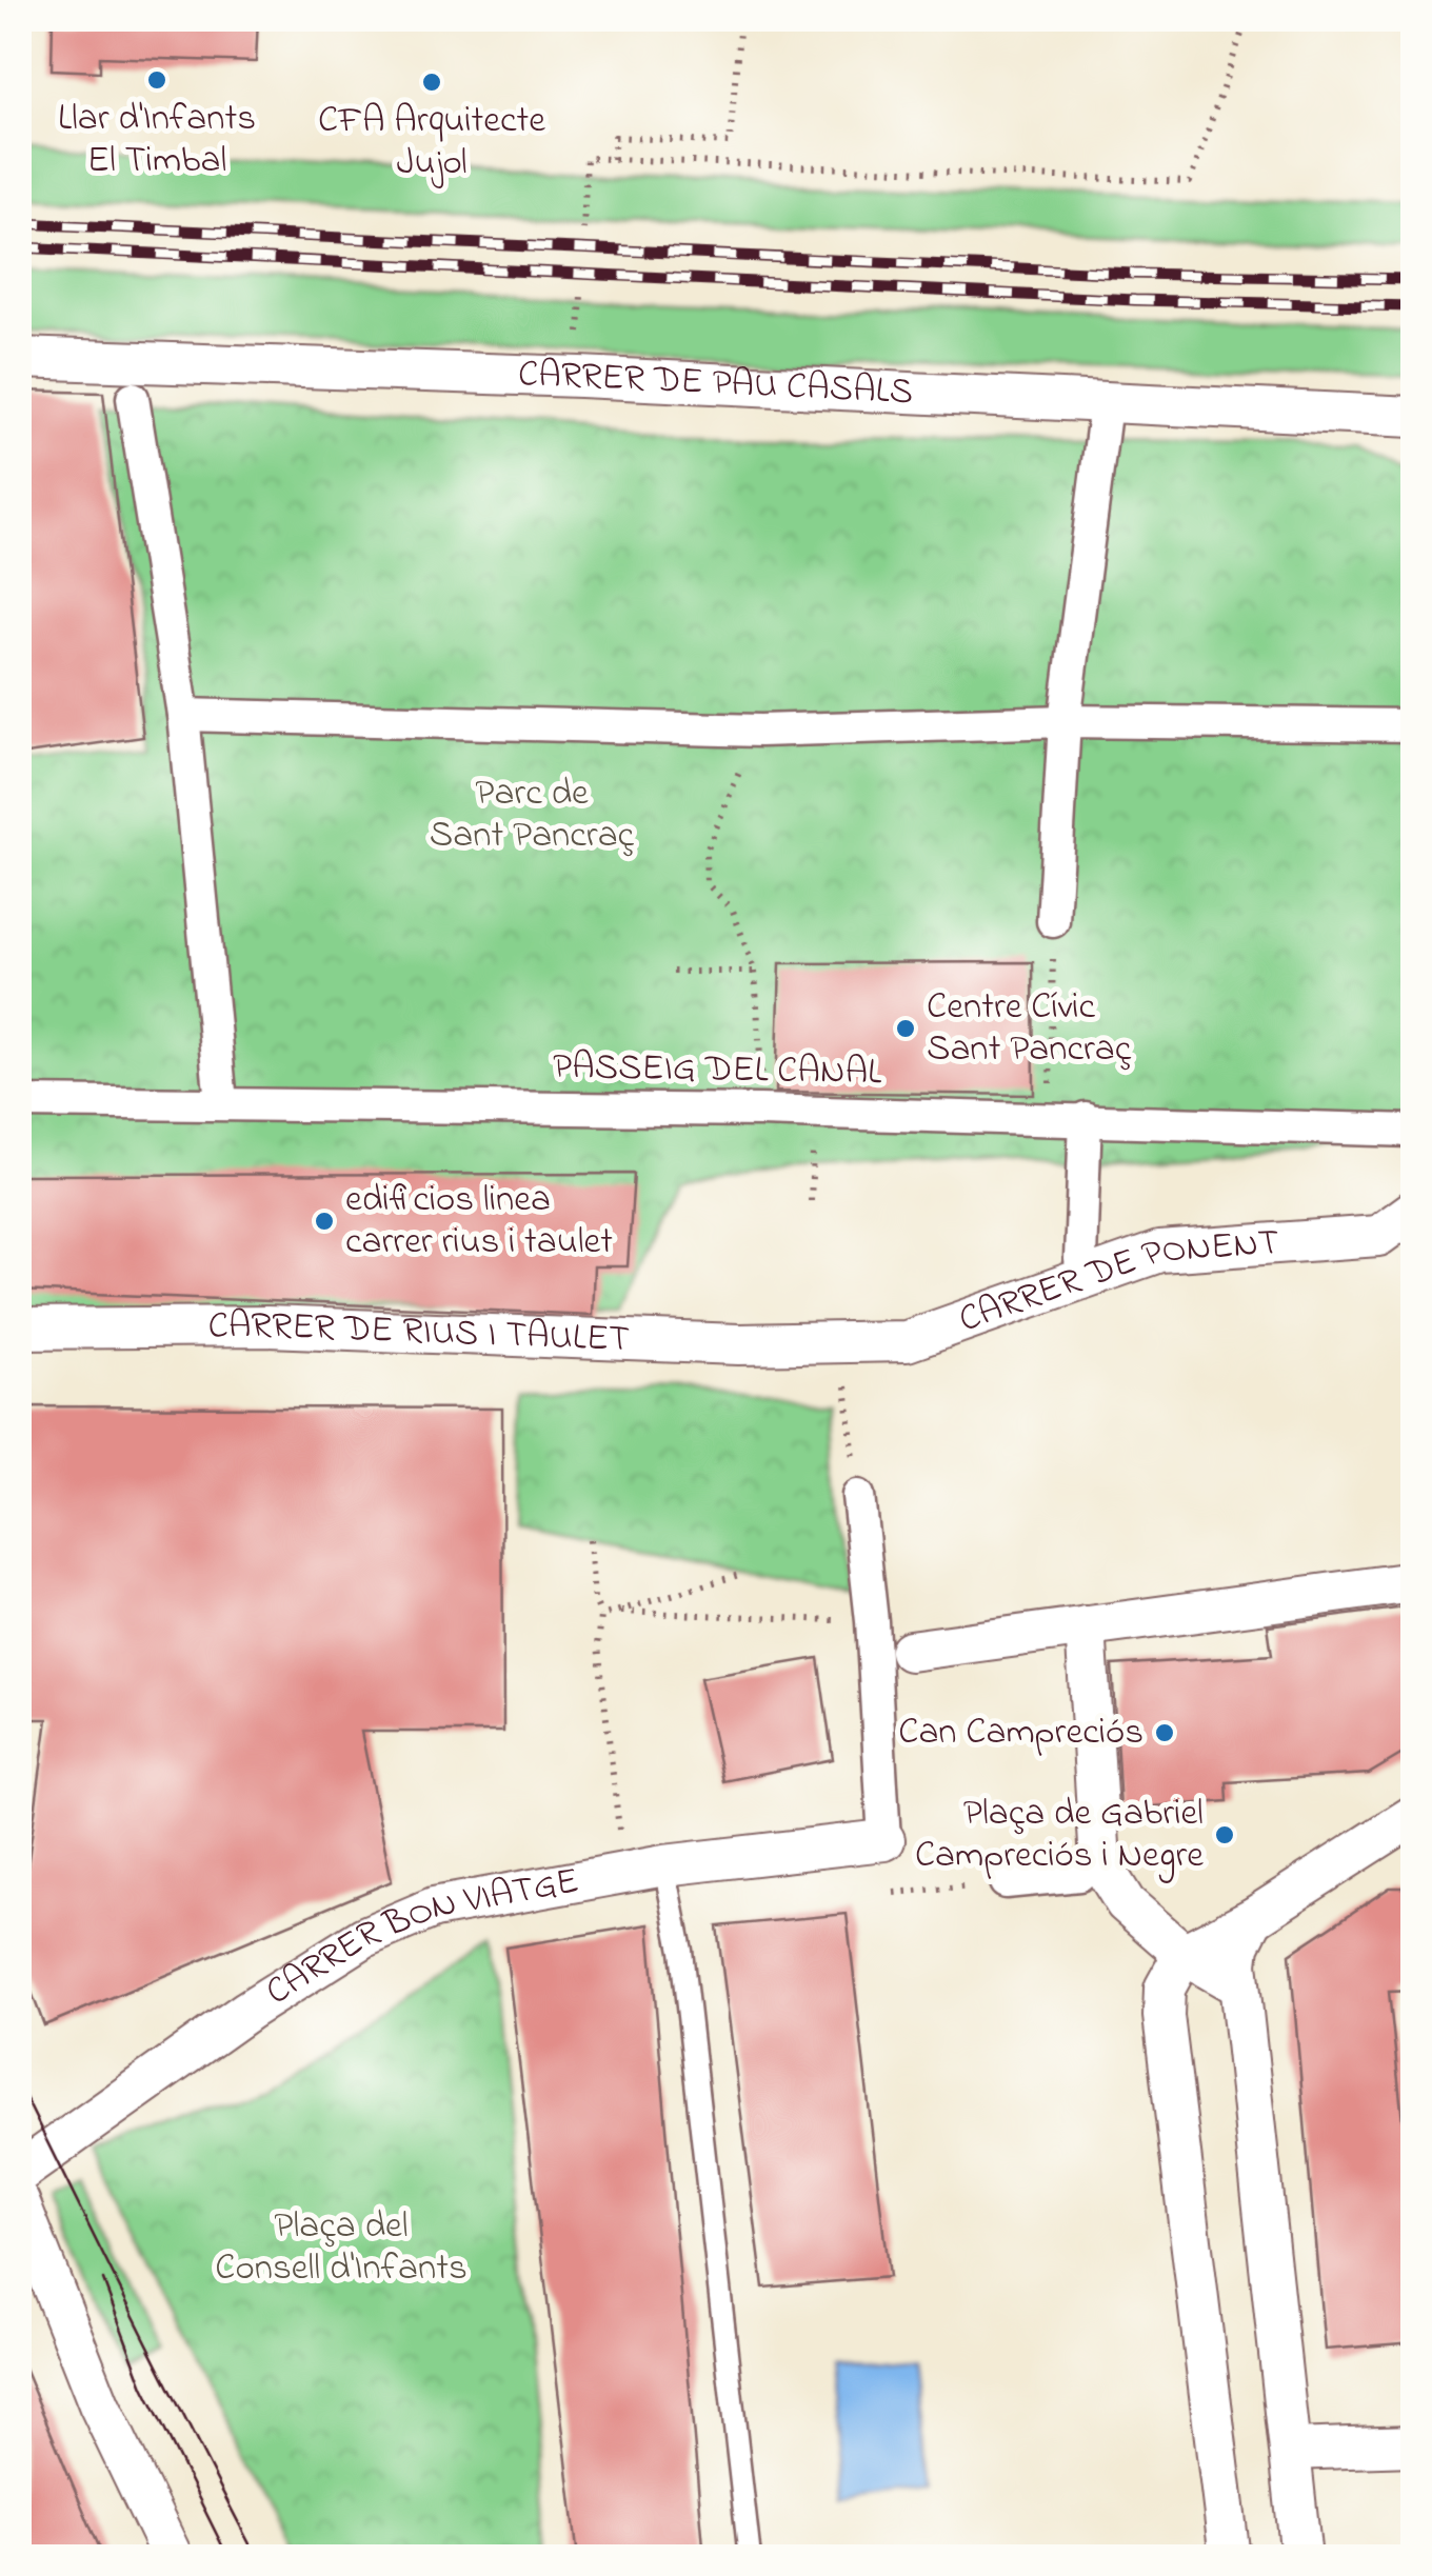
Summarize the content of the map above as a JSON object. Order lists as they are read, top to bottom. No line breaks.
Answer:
{"streets":{"street":["CARRER DE PAU CASALS","PASSEIG DEL CANAL","CARRER DE PONENT","CARRER DE RIUS I TAULET","CARRER BON VIATGE"]},"crossings":[["CARRER DE PONENT","CARRER DE RIUS I TAULET"]],"parks":["Parc de Sant Pancraç","Plaça del Consell d'Infants"],"places":["Llar d'Infants El Timbal","CFA Arquitecte Jujol","Centre Cívic Sant Pancraç","edificios linea carrer rius i taulet","Can Campreciós","Plaça de Gabriel Campreciós i Negre"]}
